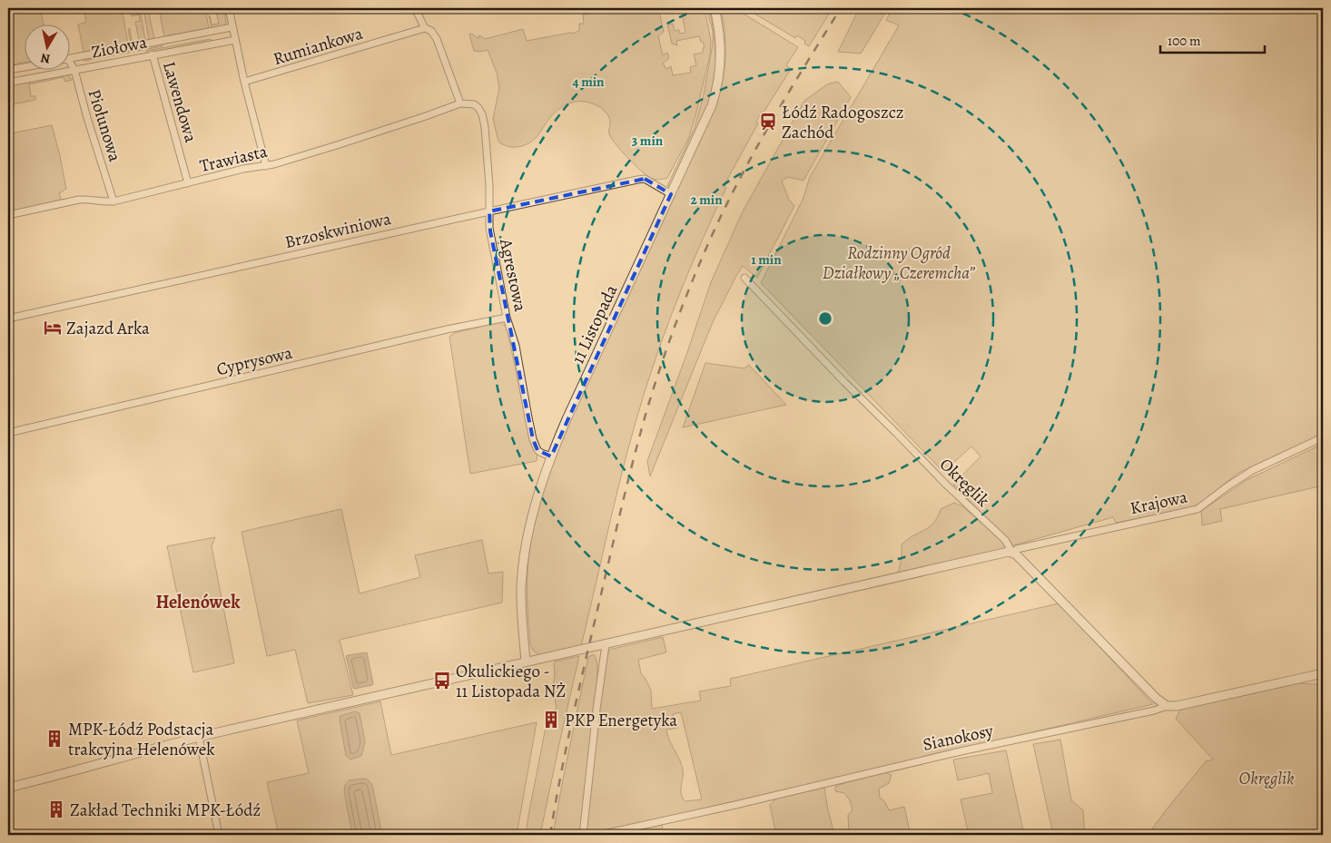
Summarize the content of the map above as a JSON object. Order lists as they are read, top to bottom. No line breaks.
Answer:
{"streets":{"street":["Rumiankowa","Ziołowa","Lawendowa","Piołunowa","Trawiasta","Brzoskwiniowa","Agrestowa","11 Listopada","Cyprysowa","Okręglik","Krajowa","Sianokosy"]},"crossings":[["Ziołowa","Lawendowa"],["Ziołowa","Piołunowa"],["Lawendowa","Trawiasta"],["Piołunowa","Trawiasta"],["Trawiasta","Agrestowa"],["Brzoskwiniowa","Agrestowa"],["Brzoskwiniowa","11 Listopada"],["Agrestowa","11 Listopada"],["Agrestowa","Cyprysowa"],["Okręglik","Krajowa"],["Okręglik","Sianokosy"]],"districts":["Helenówek"],"parks":["Rodzinny Ogród Działkowy „Czeremcha”","Okręglik"],"places":{"station":["Łódź Radogoszcz Zachód"],"hotel":["Zajazd Arka"],"bus stop":["Okulickiego - 11 Listopada NŻ"],"building":["PKP Energetyka","MPK-Łódź Podstacja trakcyjna Helenówek","Zakład Techniki MPK-Łódź"]},"scale_bar":"100 m","north":"bottom","rings":["4 min","3 min","2 min","1 min"]}
